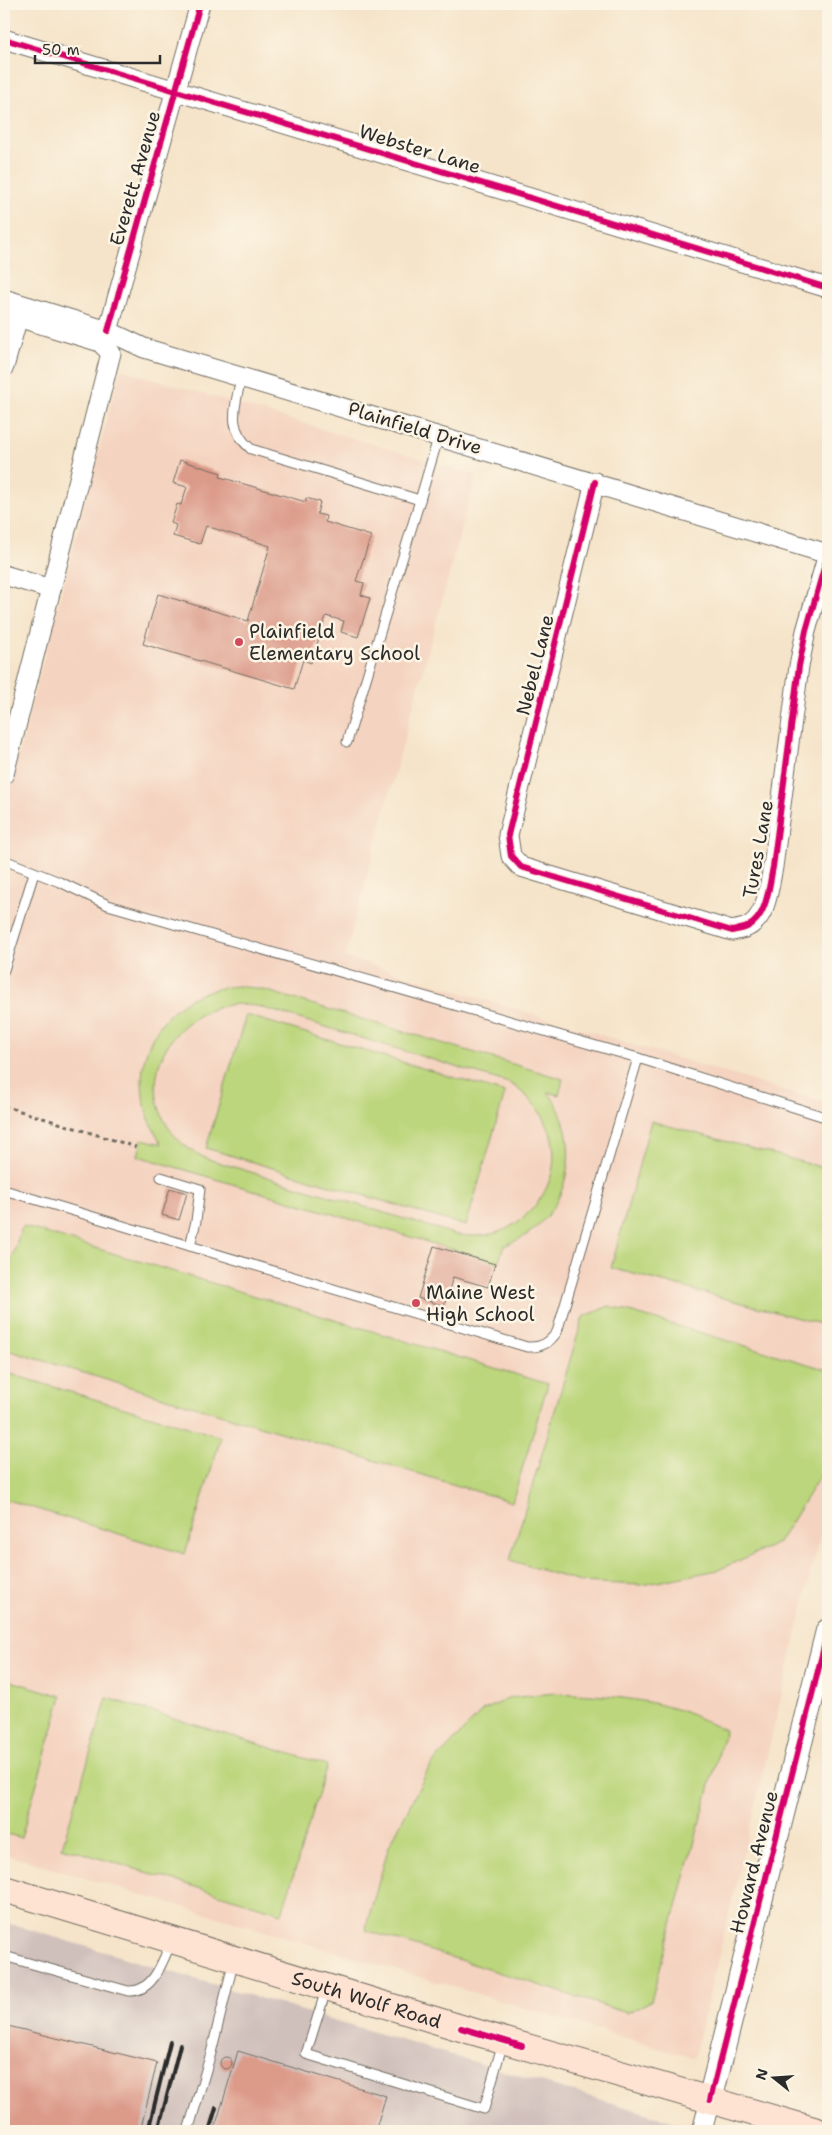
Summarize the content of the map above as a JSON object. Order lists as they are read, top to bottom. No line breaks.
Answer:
{"streets":{"main road":["South Wolf Road"],"street":["Webster Lane","Everett Avenue","Plainfield Drive","Nebel Lane","Tures Lane","Howard Avenue"]},"crossings":[["Webster Lane","Everett Avenue"],["Everett Avenue","Plainfield Drive"],["Plainfield Drive","Nebel Lane"],["Plainfield Drive","Tures Lane"],["Nebel Lane","Tures Lane"],["Howard Avenue","South Wolf Road"]],"places":["Plainfield Elementary School","Maine West High School"],"scale_bar":"50 m","north":"left"}
